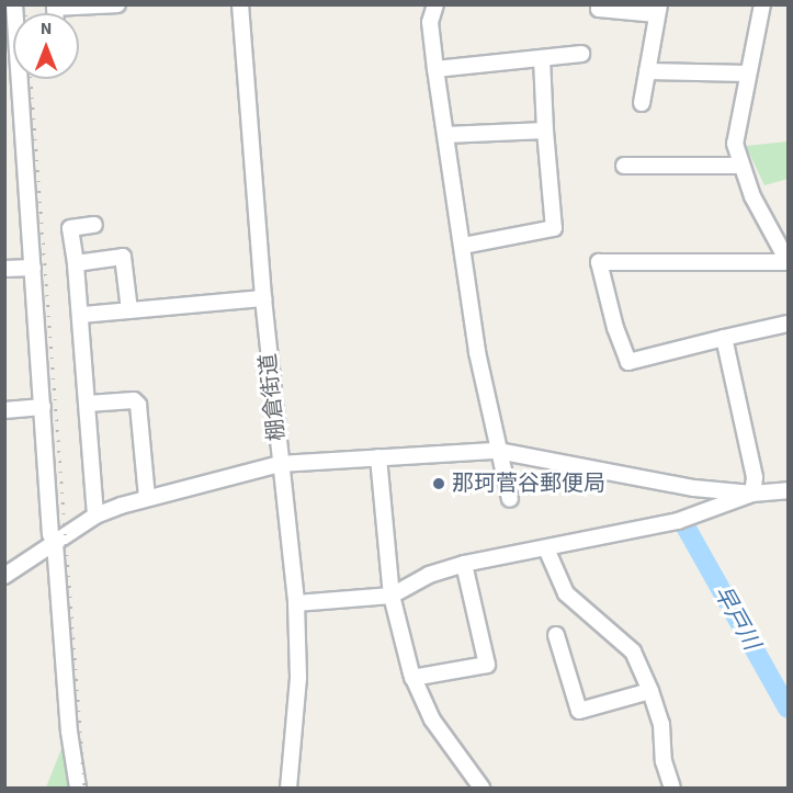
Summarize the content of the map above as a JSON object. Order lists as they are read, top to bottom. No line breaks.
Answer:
{"streets":{"street":["棚倉街道"]},"water":["早戸川"],"places":["那珂菅谷郵便局"],"north":"top"}
